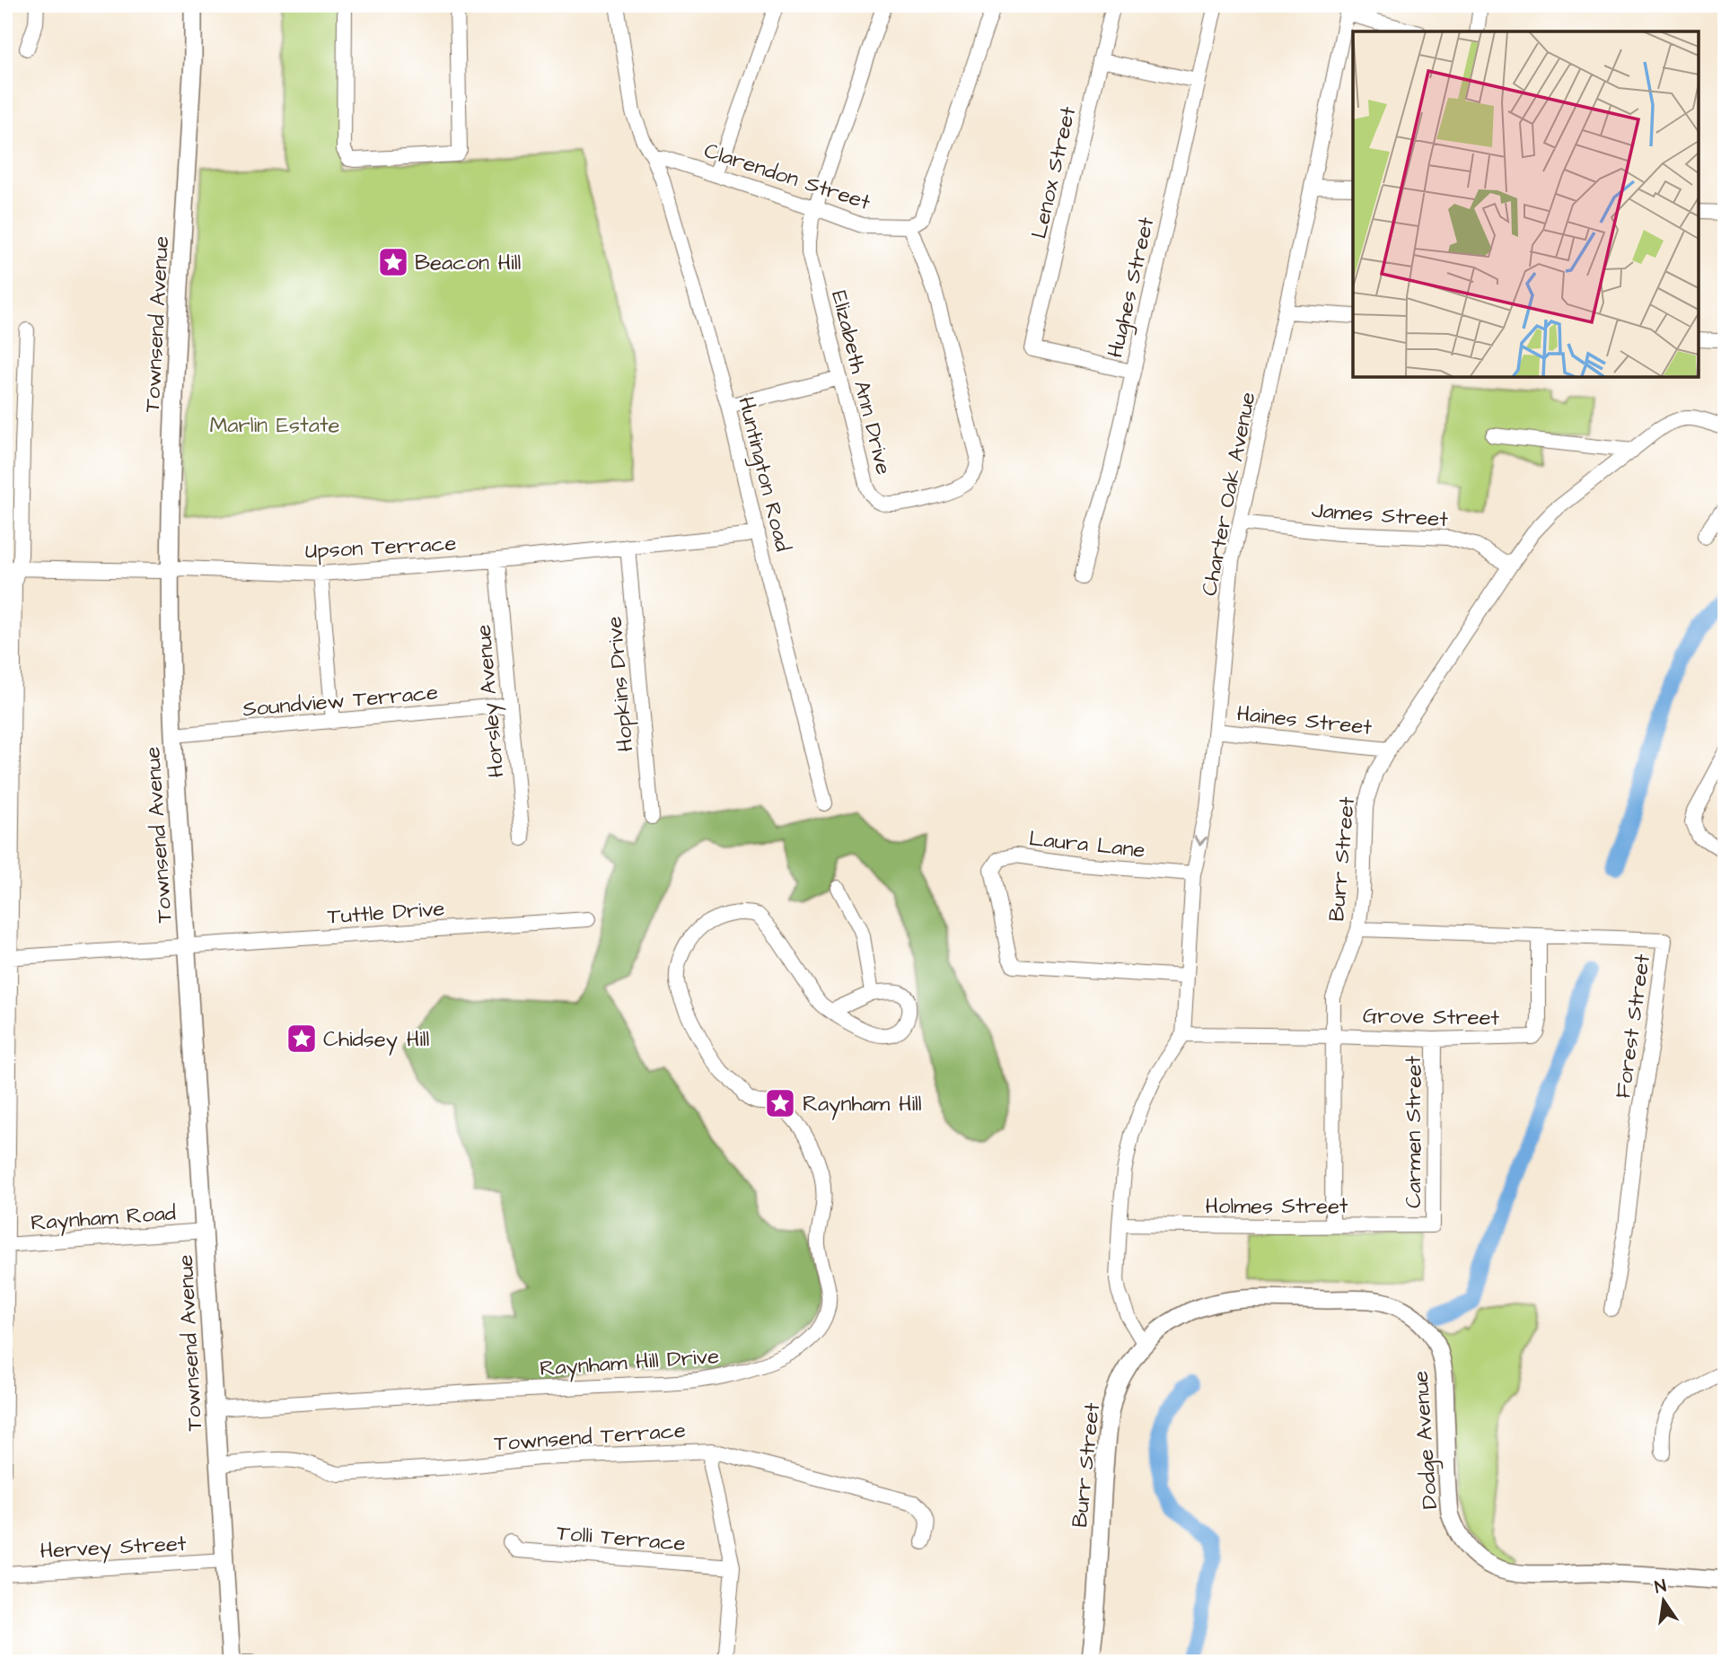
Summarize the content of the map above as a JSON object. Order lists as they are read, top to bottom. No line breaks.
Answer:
{"streets":{"main road":["Townsend Avenue","Burr Street","Dodge Avenue"],"street":["Lenox Street","Clarendon Street","Hughes Street","Elizabeth Ann Drive","Huntington Road","Charter Oak Avenue","James Street","Upson Terrace","Hopkins Drive","Soundview Terrace","Horsley Avenue","Haines Street","Laura Lane","Tuttle Drive","Grove Street","Forest Street","Carmen Street","Holmes Street","Raynham Road","Raynham Hill Drive","Townsend Terrace","Tolli Terrace","Hervey Street"]},"crossings":[["Lenox Street","Hughes Street"],["Clarendon Street","Elizabeth Ann Drive"],["Clarendon Street","Huntington Road"],["Townsend Avenue","Upson Terrace"],["Townsend Avenue","Soundview Terrace"],["Townsend Avenue","Tuttle Drive"],["Townsend Avenue","Raynham Road"],["Townsend Avenue","Raynham Hill Drive"],["Townsend Avenue","Townsend Terrace"],["Townsend Avenue","Hervey Street"],["Huntington Road","Upson Terrace"],["Charter Oak Avenue","James Street"],["Charter Oak Avenue","Haines Street"],["Charter Oak Avenue","Laura Lane"],["James Street","Burr Street"],["Upson Terrace","Hopkins Drive"],["Upson Terrace","Horsley Avenue"],["Soundview Terrace","Horsley Avenue"],["Haines Street","Burr Street"],["Burr Street","Grove Street"],["Burr Street","Forest Street"],["Burr Street","Holmes Street"],["Burr Street","Dodge Avenue"],["Grove Street","Forest Street"],["Grove Street","Carmen Street"],["Carmen Street","Holmes Street"]],"parks":["Marlin Estate"],"places":{"place":["Beacon Hill","Chidsey Hill","Raynham Hill"]},"north":"top"}
